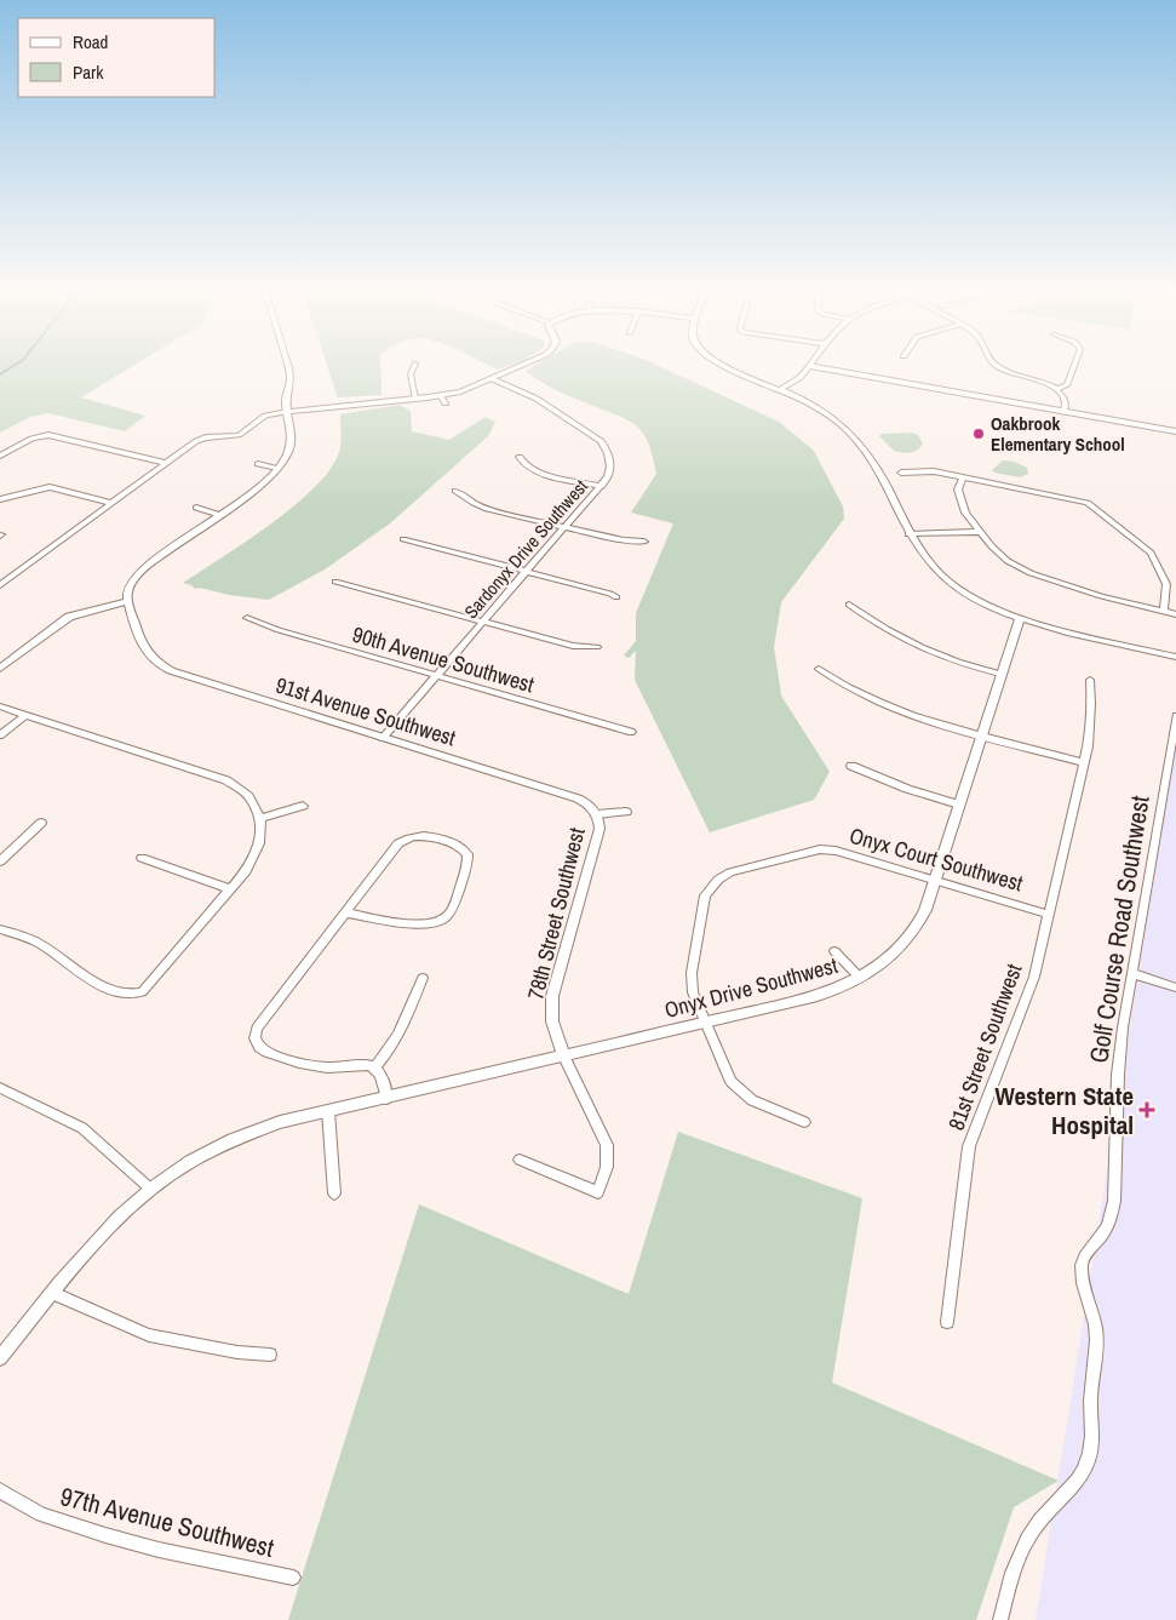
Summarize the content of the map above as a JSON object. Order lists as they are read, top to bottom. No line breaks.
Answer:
{"streets":{"street":["Sardonyx Drive Southwest","90th Avenue Southwest","91st Avenue Southwest","Onyx Court Southwest","78th Street Southwest","Golf Course Road Southwest","Onyx Drive Southwest","81st Street Southwest","97th Avenue Southwest"]},"crossings":[["Sardonyx Drive Southwest","90th Avenue Southwest"],["Sardonyx Drive Southwest","91st Avenue Southwest"],["91st Avenue Southwest","78th Street Southwest"],["Onyx Court Southwest","Onyx Drive Southwest"],["Onyx Court Southwest","81st Street Southwest"],["78th Street Southwest","Onyx Drive Southwest"]],"places":{"other":["Oakbrook Elementary School"],"health":["Western State Hospital"]},"legend":["Road","Park"]}
